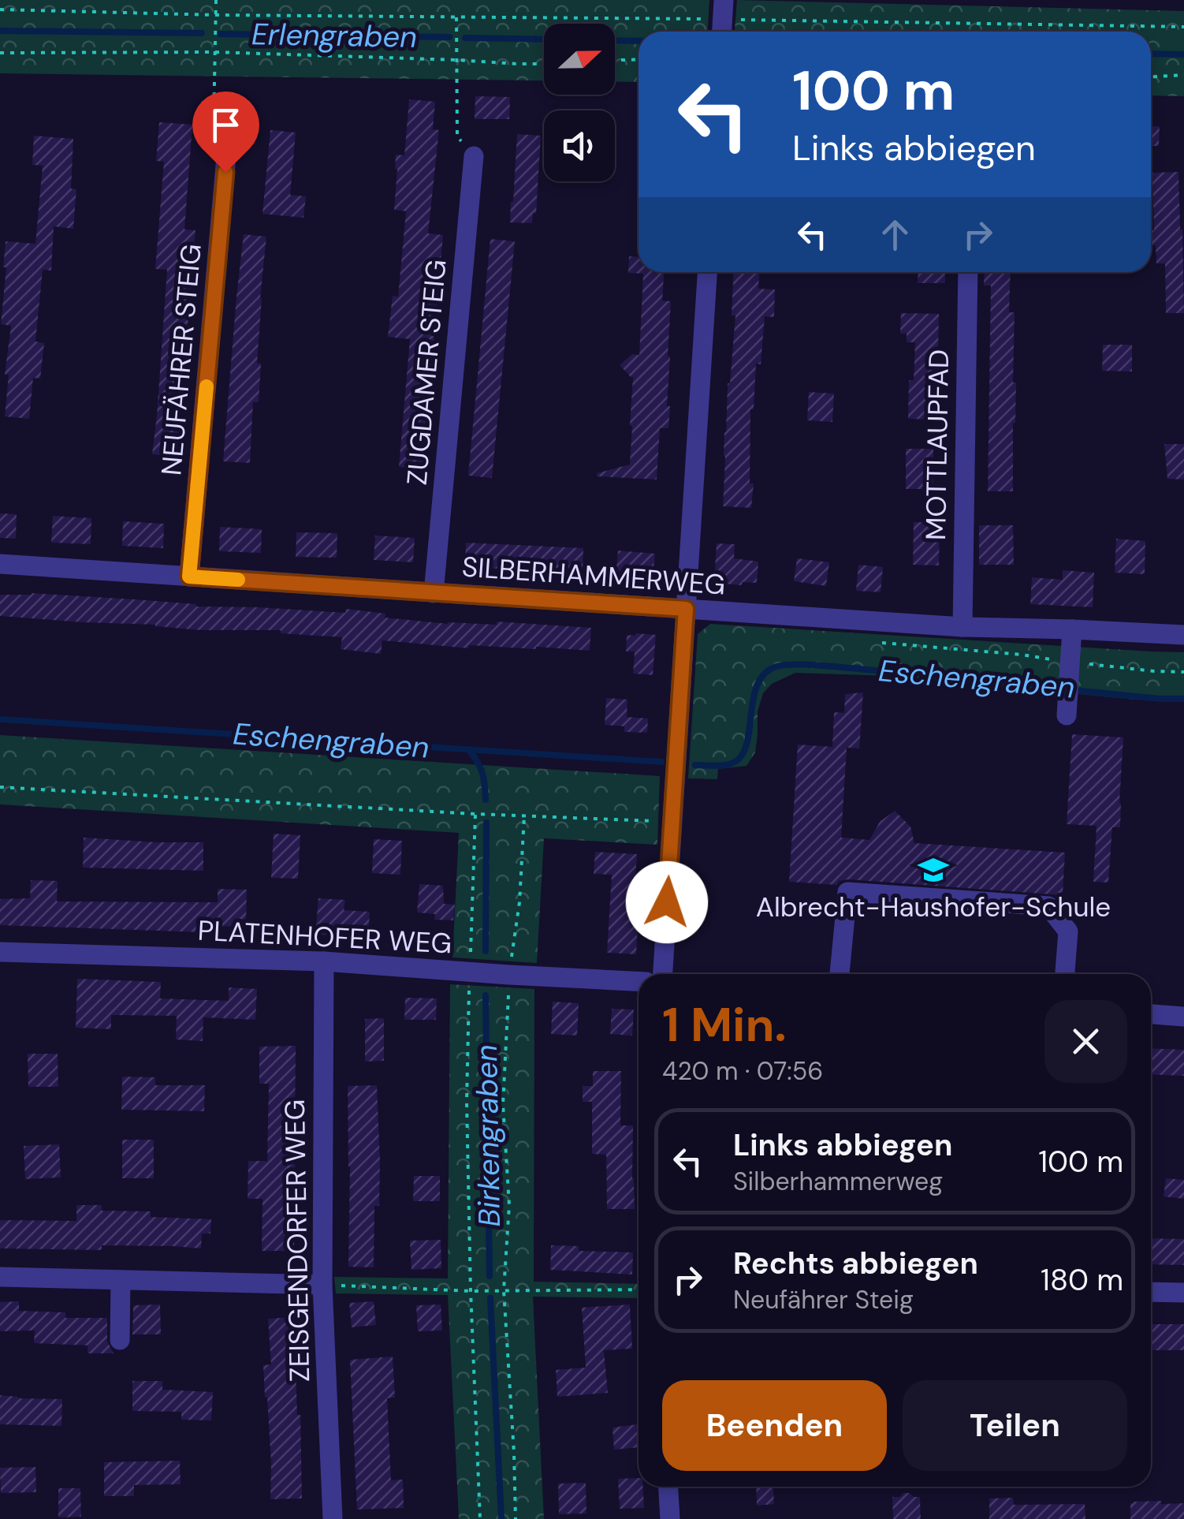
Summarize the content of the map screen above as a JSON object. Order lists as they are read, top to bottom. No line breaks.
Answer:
{"streets":{"street":["NEUFÄHRER STEIG","ZUGDAMER STEIG","MOTTLAUPFAD","SILBERHAMMERWEG","PLATENHOFER WEG","ZEISGENDORFER WEG"]},"crossings":[["NEUFÄHRER STEIG","SILBERHAMMERWEG"],["ZUGDAMER STEIG","SILBERHAMMERWEG"],["MOTTLAUPFAD","SILBERHAMMERWEG"],["PLATENHOFER WEG","ZEISGENDORFER WEG"]],"water":["Erlengraben","Eschengraben","Birkengraben"],"places":{"school or university":["Albrecht-Haushofer-Schule"]},"north":"right","page":{"turn":["100 m","Links abbiegen"],"heading":["1 Min.","420 m · 07:56"],"list":[{"name":"Links abbiegen","note":"Silberhammerweg","value":"100 m"},{"name":"Rechts abbiegen","note":"Neufährer Steig","value":"180 m"}],"buttons":["Beenden","Teilen"]}}
